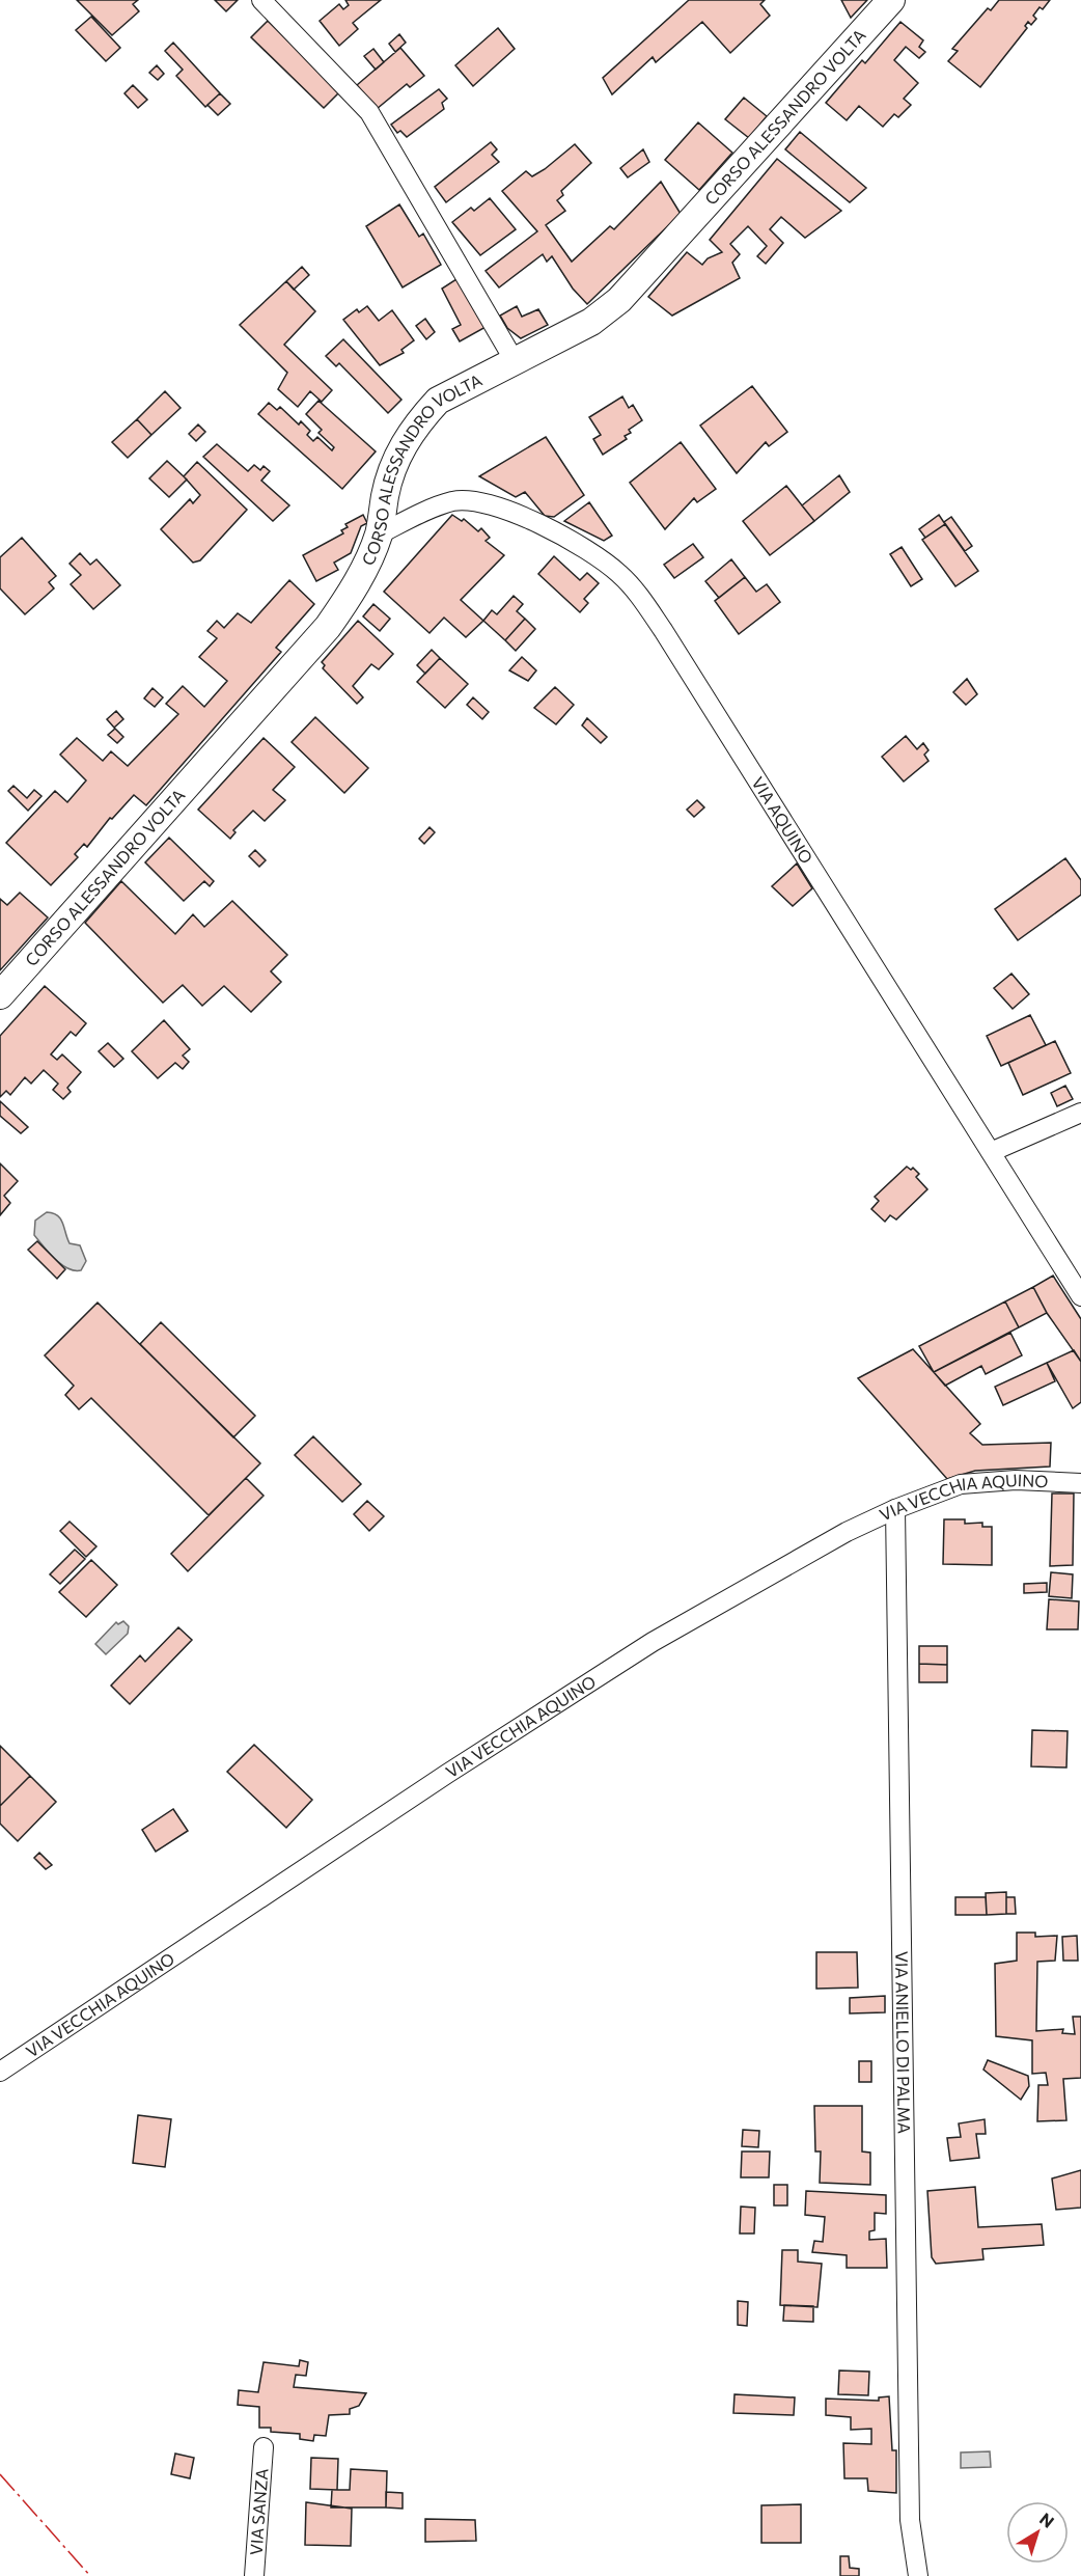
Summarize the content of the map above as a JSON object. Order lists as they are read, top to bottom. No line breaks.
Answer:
{"streets":{"main road":["CORSO ALESSANDRO VOLTA"],"street":["VIA AQUINO","VIA VECCHIA AQUINO","VIA ANIELLO DI PALMA","VIA SANZA"]},"crossings":[["CORSO ALESSANDRO VOLTA","VIA AQUINO"],["VIA VECCHIA AQUINO","VIA ANIELLO DI PALMA"]],"north":"top right"}
